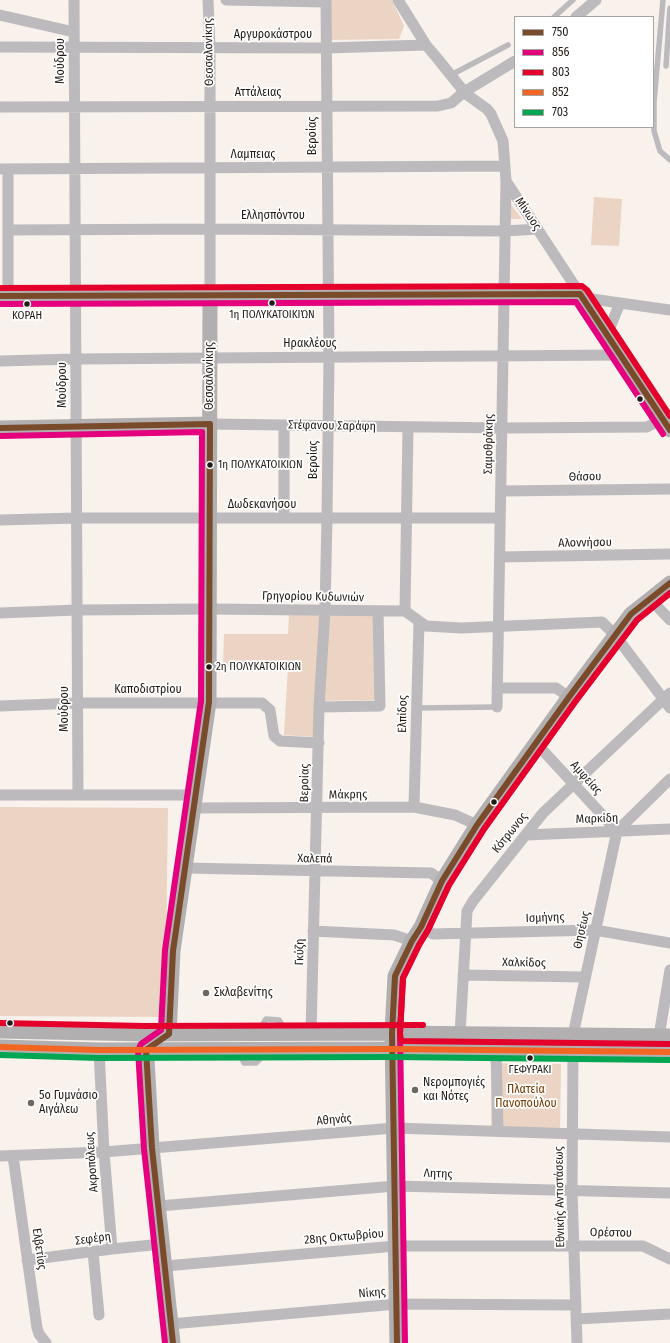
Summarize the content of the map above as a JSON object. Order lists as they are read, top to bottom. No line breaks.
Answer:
{"streets":{"street":["Αργυροκάστρου","Θεσσαλονίκης","Μούδρου","Αττάλειας","Βεροίας","Λαμπειας","Μίνωος","Ελλησπόντου","Ηρακλέους","Στέφανου Σαράφη","Σαμοθράκης","Θάσου","Δωδεκανήσου","Αλοννήσου","Γρηγορίου Κυδωνιών","Καποδιστρίου","Ελπίδος","Αμφείας","Μάκρης","Μαρκίδη","Κότρωνος","Χαλεπά","Ισμήνης","Θησέως","Γκύζη","Χαλκίδος","Αθηνάς","Ακροπόλεως","Λητης","Εθνικής Αντιστάσεως","Ορέστου","28ης Οκτωβρίου","Σεφέρη","Ελβετίας","Νίκης"]},"crossings":[["Αργυροκάστρου","Θεσσαλονίκης"],["Αργυροκάστρου","Μούδρου"],["Αργυροκάστρου","Βεροίας"],["Αργυροκάστρου","Μίνωος"],["Θεσσαλονίκης","Αττάλειας"],["Θεσσαλονίκης","Λαμπειας"],["Θεσσαλονίκης","Ελλησπόντου"],["Θεσσαλονίκης","Ηρακλέους"],["Θεσσαλονίκης","Στέφανου Σαράφη"],["Θεσσαλονίκης","Δωδεκανήσου"],["Θεσσαλονίκης","Γρηγορίου Κυδωνιών"],["Θεσσαλονίκης","Καποδιστρίου"],["Θεσσαλονίκης","Μάκρης"],["Θεσσαλονίκης","Χαλεπά"],["Μούδρου","Αττάλειας"],["Μούδρου","Λαμπειας"],["Μούδρου","Ελλησπόντου"],["Μούδρου","Ηρακλέους"],["Μούδρου","Στέφανου Σαράφη"],["Μούδρου","Δωδεκανήσου"],["Μούδρου","Γρηγορίου Κυδωνιών"],["Μούδρου","Καποδιστρίου"],["Μούδρου","Μάκρης"],["Αττάλειας","Βεροίας"],["Αττάλειας","Μίνωος"],["Βεροίας","Λαμπειας"],["Βεροίας","Ελλησπόντου"],["Βεροίας","Ηρακλέους"],["Βεροίας","Στέφανου Σαράφη"],["Βεροίας","Δωδεκανήσου"],["Βεροίας","Γρηγορίου Κυδωνιών"],["Βεροίας","Καποδιστρίου"],["Βεροίας","Μάκρης"],["Βεροίας","Χαλεπά"],["Βεροίας","Γκύζη"],["Λαμπειας","Μίνωος"],["Μίνωος","Ελλησπόντου"],["Μίνωος","Ηρακλέους"],["Μίνωος","Στέφανου Σαράφη"],["Μίνωος","Σαμοθράκης"],["Ελλησπόντου","Σαμοθράκης"],["Ηρακλέους","Σαμοθράκης"],["Στέφανου Σαράφη","Σαμοθράκης"],["Σαμοθράκης","Θάσου"],["Σαμοθράκης","Δωδεκανήσου"],["Σαμοθράκης","Αλοννήσου"],["Ελπίδος","Μάκρης"],["Αμφείας","Μαρκίδη"],["Αμφείας","Κότρωνος"],["Αμφείας","Θησέως"],["Μαρκίδη","Κότρωνος"],["Μαρκίδη","Θησέως"],["Κότρωνος","Ισμήνης"],["Κότρωνος","Χαλκίδος"],["Χαλεπά","Γκύζη"],["Ισμήνης","Θησέως"],["Θησέως","Χαλκίδος"],["Αθηνάς","Ακροπόλεως"],["Αθηνάς","Εθνικής Αντιστάσεως"],["Αθηνάς","Ελβετίας"],["Ακροπόλεως","Σεφέρη"],["Λητης","Εθνικής Αντιστάσεως"],["Εθνικής Αντιστάσεως","Ορέστου"],["Εθνικής Αντιστάσεως","28ης Οκτωβρίου"],["Εθνικής Αντιστάσεως","Νίκης"],["Ορέστου","28ης Οκτωβρίου"],["Σεφέρη","Ελβετίας"]],"parks":["Πλατεία Πανοπούλου"],"places":["1η ΠΟΛΥΚΑΤΟΙΚΙΏΝ","ΚΟΡΑΗ","1η ΠΟΛΥΚΑΤΟΙΚΙΩΝ","2η ΠΟΛΥΚΑΤΟΙΚΙΩΝ","Σκλαβενίτης","ΓΕΦΥΡΑΚΙ","Νερομπογιές και Νότες","5ο Γυμνάσιο Αιγάλεω"],"lines":["transit line 803","transit line 750","transit line 856","transit line 852","transit line 703"],"legend":["750","856","803","852","703"]}
